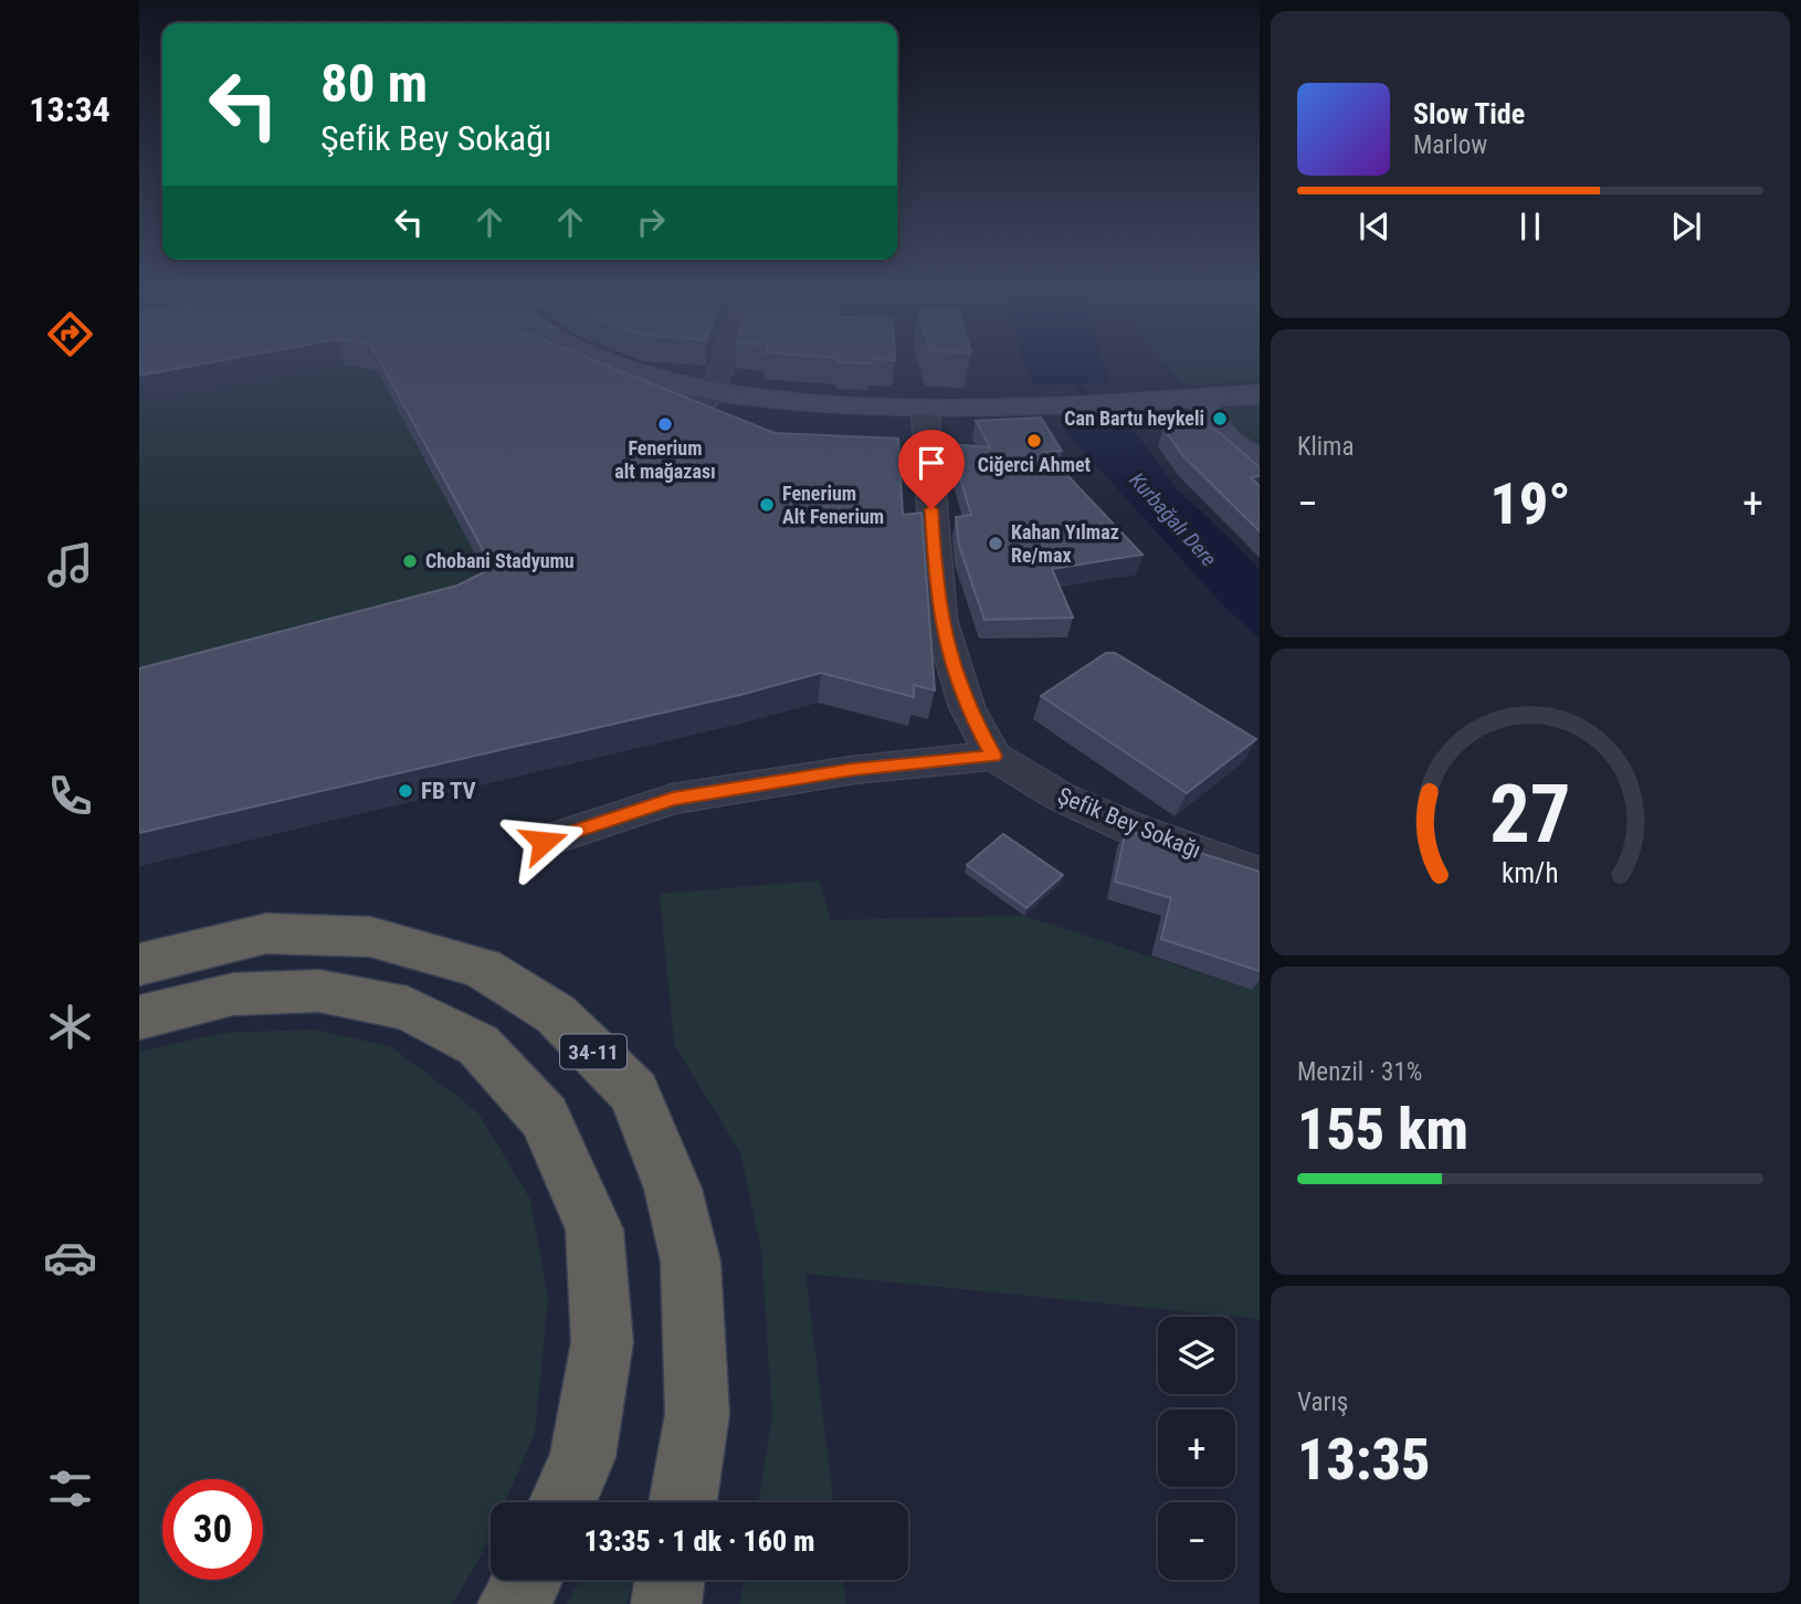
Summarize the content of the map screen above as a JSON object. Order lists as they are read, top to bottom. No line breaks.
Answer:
{"streets":{"highway":["34-11"],"street":["Şefik Bey Sokağı"]},"water":["Kurbağalı Dere"],"places":["Can Bartu heykeli","Fenerium alt mağazası","Ciğerci Ahmet","Fenerium Alt Fenerium","Kahan Yılmaz Re/max","Chobani Stadyumu","FB TV"],"page":{"tabs":"13:34","turn":["80 m","Şefik Bey Sokağı"],"song":["Slow Tide","Marlow"],"tile":["Klima",["Menzil · 31%","155 km"],["Varış","13:35"]],"heat":["−","19°","+"],"map_buttons":["+","−"],"limit":"30","trip":"13:35 · 1 dk · 160 m","gauge":["27","km/h"]}}
